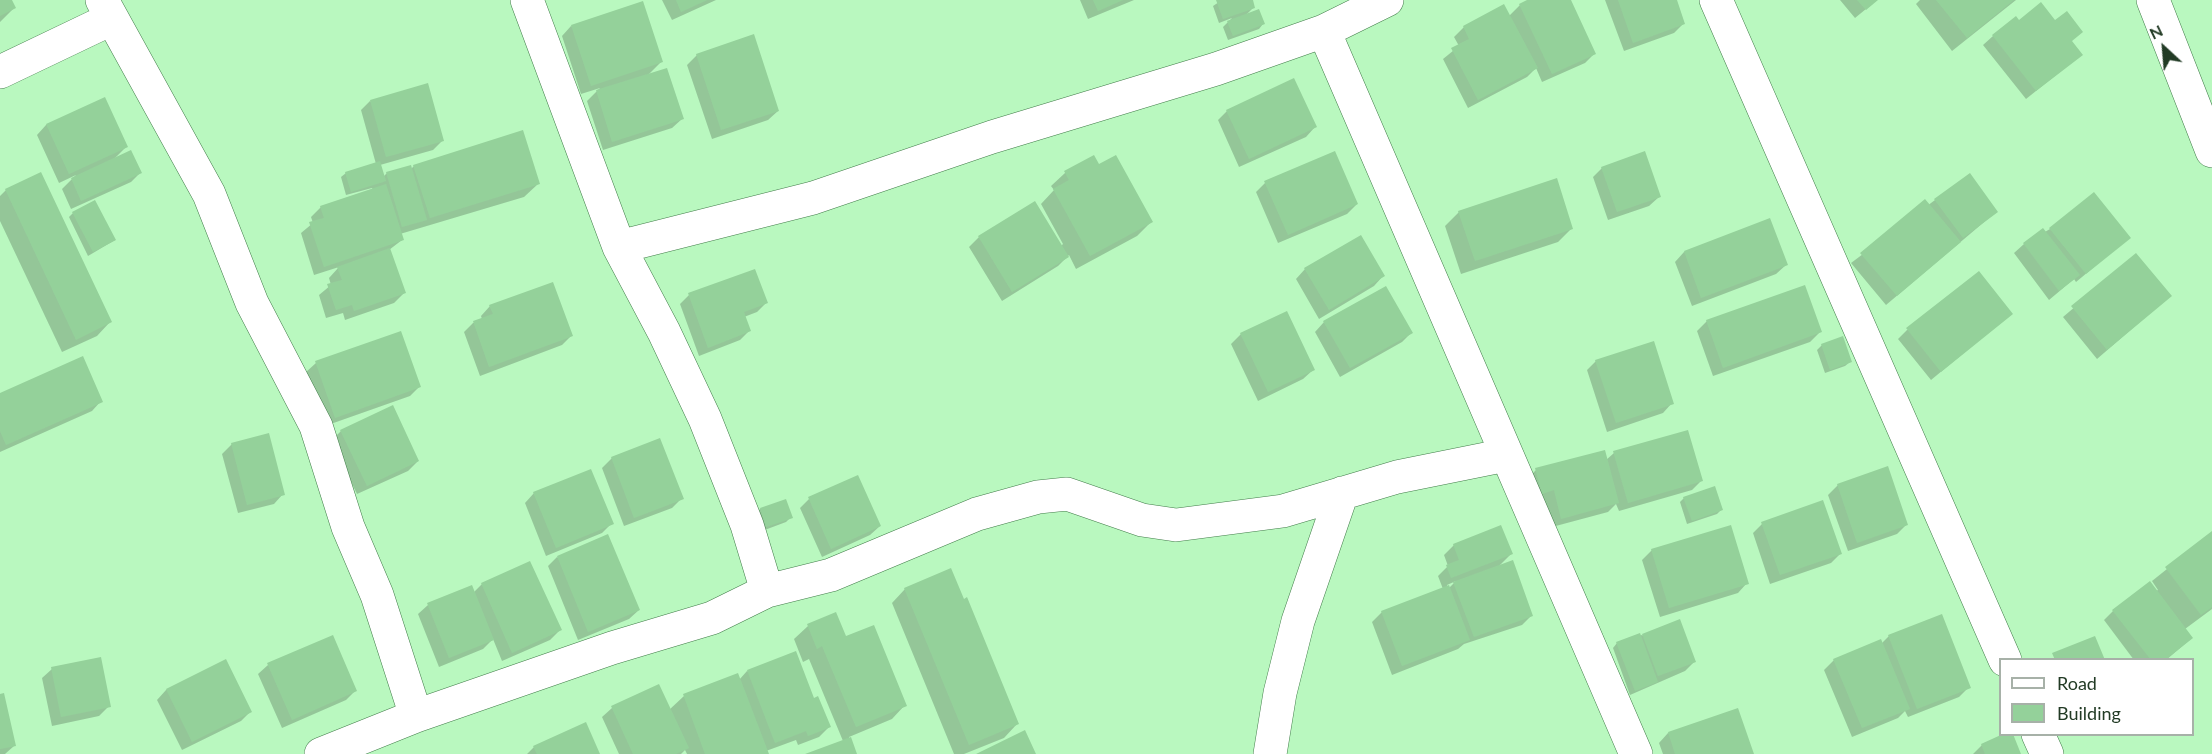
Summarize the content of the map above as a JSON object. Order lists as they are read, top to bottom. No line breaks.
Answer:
{"legend":["Road","Building"],"north":"top left"}
